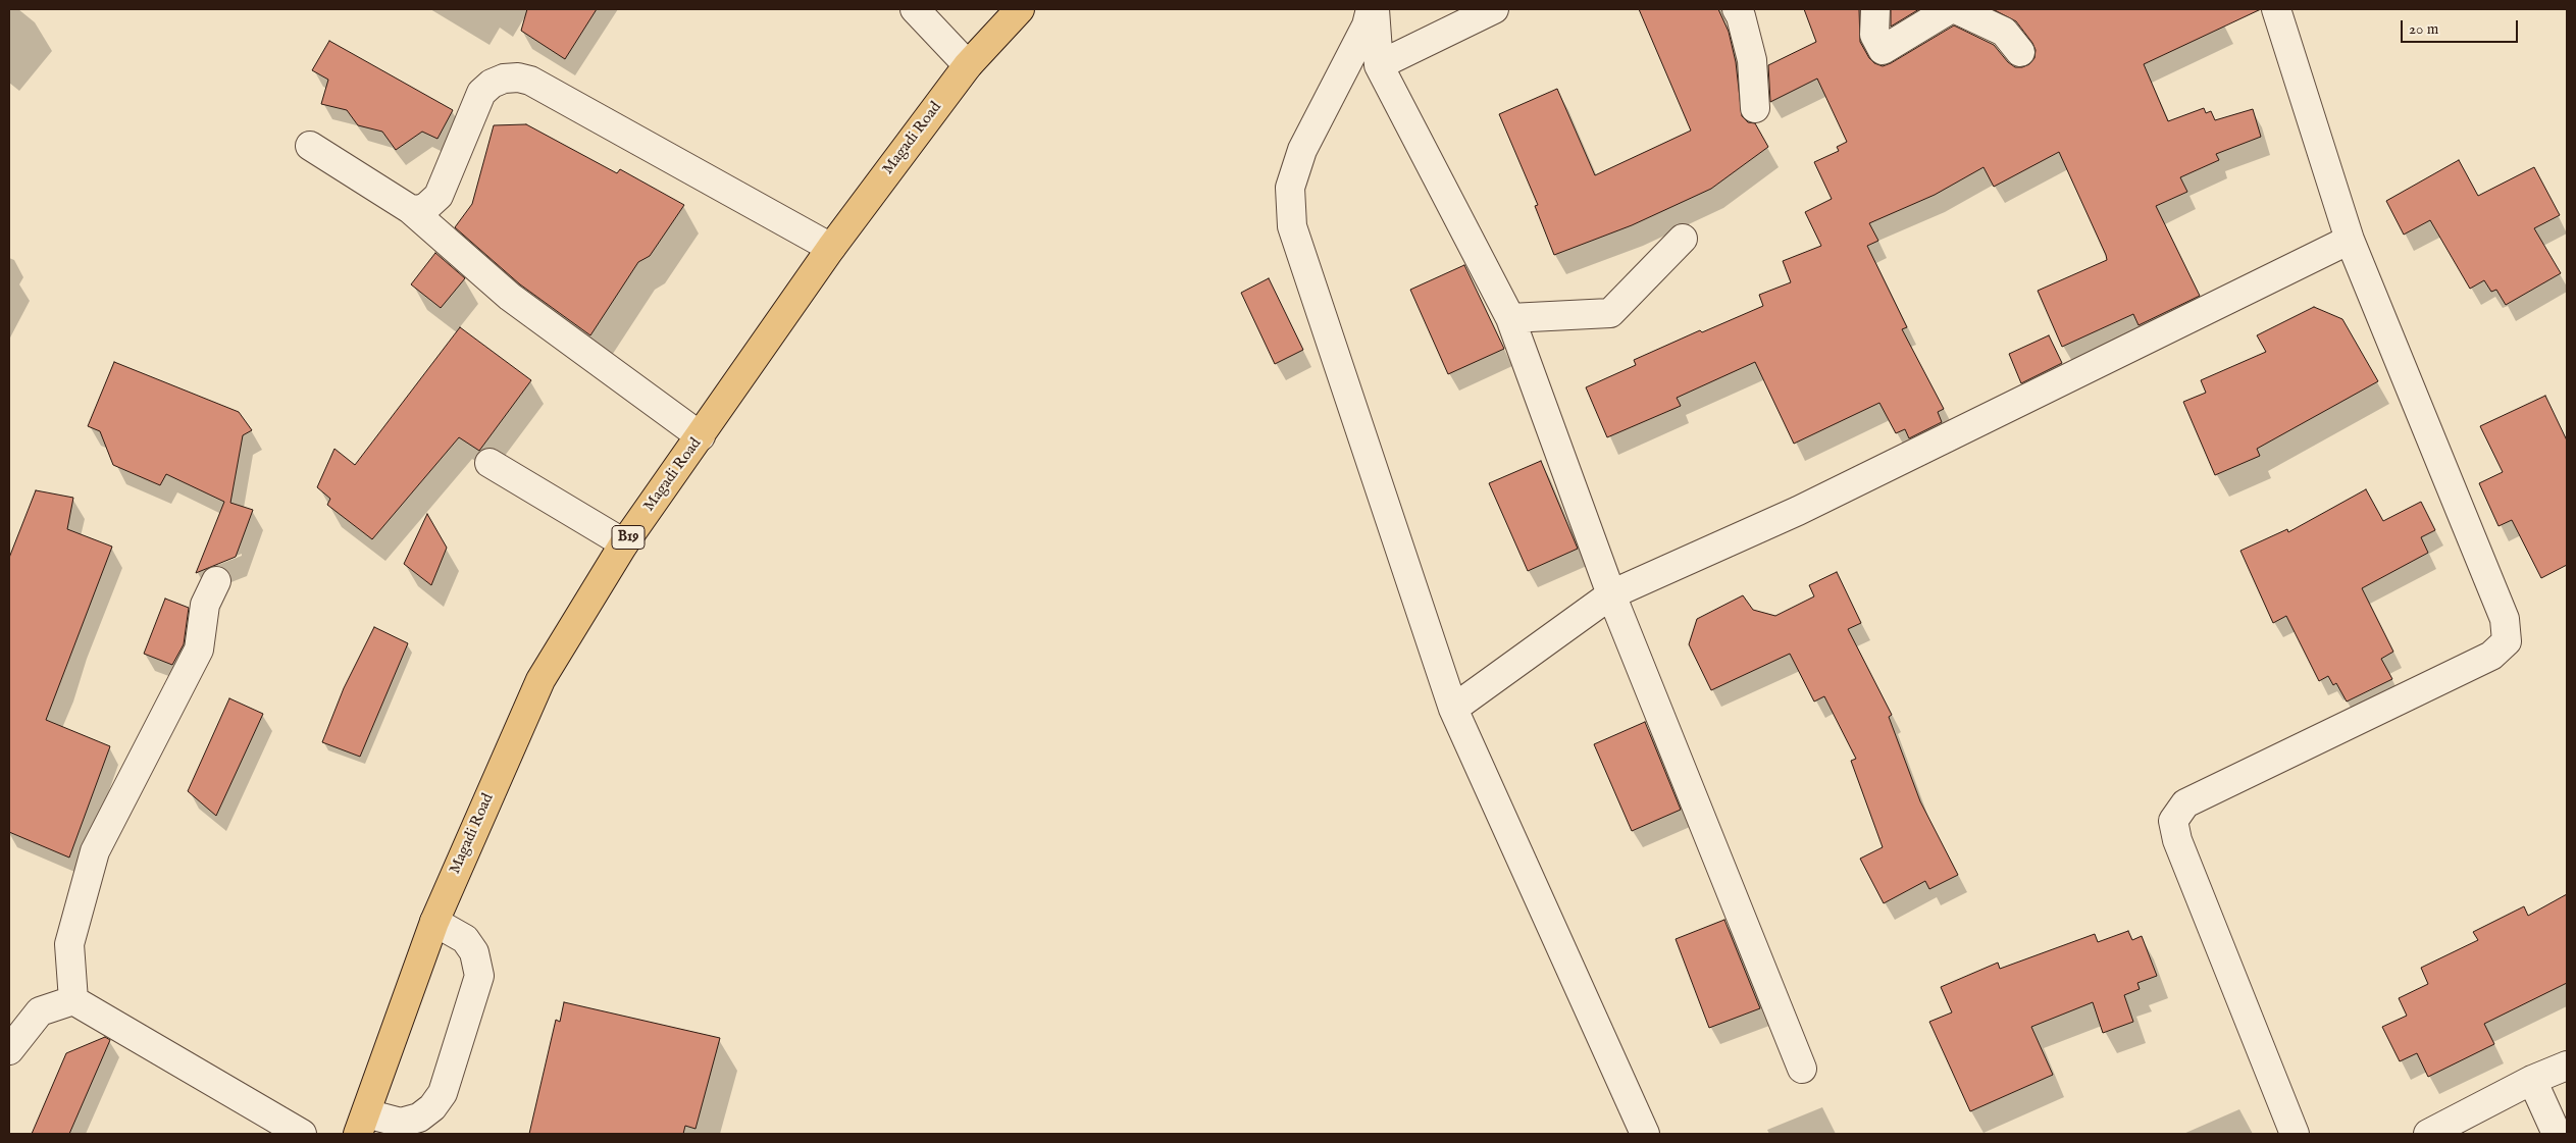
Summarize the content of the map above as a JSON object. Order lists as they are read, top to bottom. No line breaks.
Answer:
{"streets":{"highway":["Magadi Road","B19"]},"scale_bar":"20 m"}
